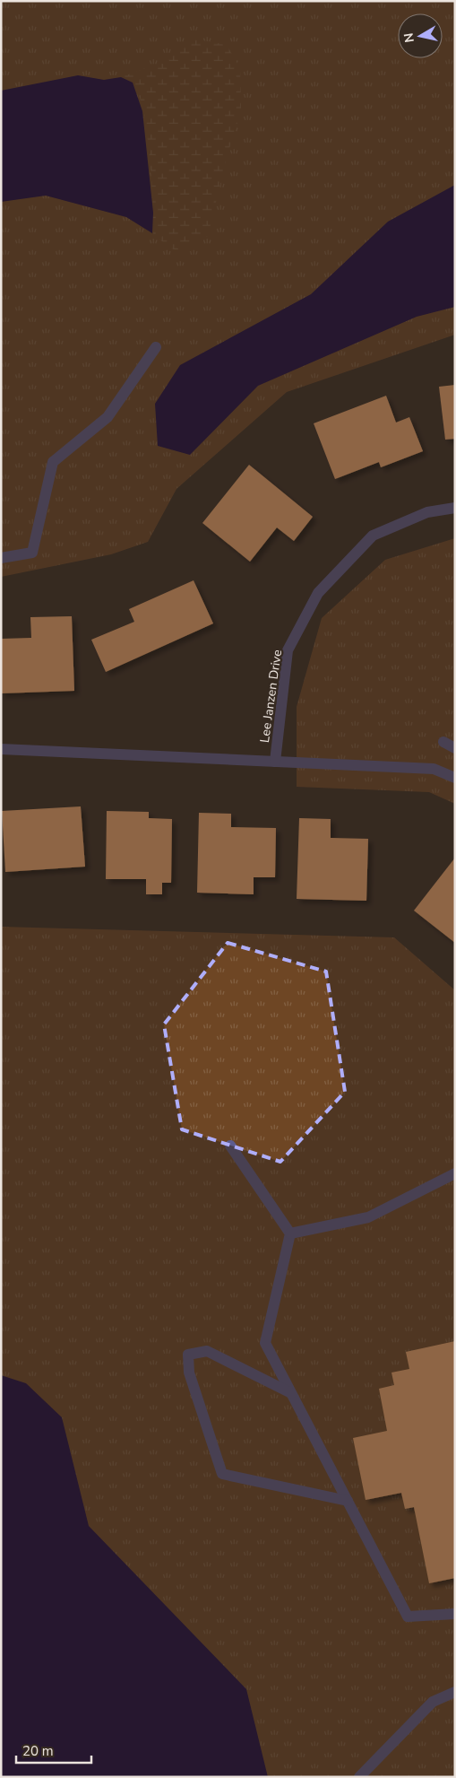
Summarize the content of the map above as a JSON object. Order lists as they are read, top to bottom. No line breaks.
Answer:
{"streets":{"street":["Lee Janzen Drive"]},"scale_bar":"20 m","north":"left"}
